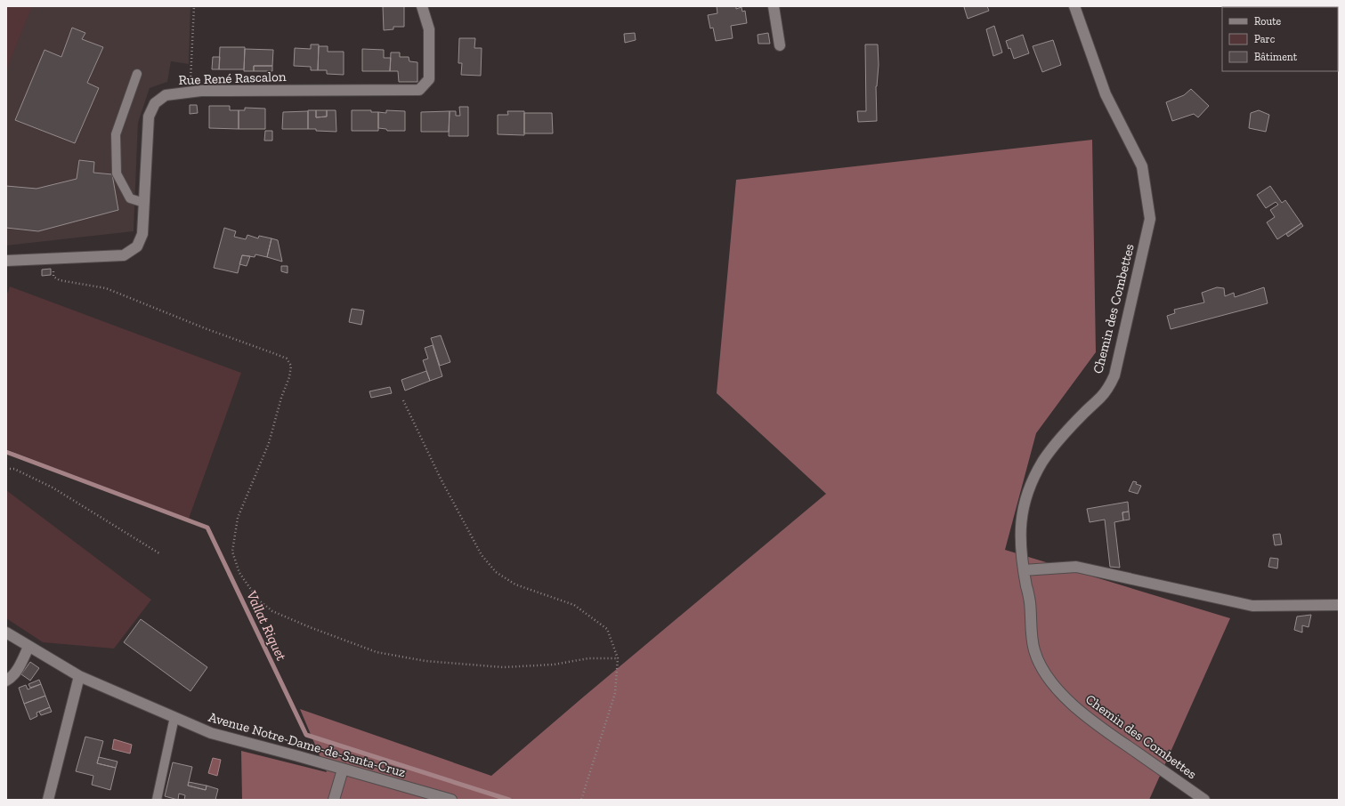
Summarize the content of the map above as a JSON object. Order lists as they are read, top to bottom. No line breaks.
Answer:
{"streets":{"street":["Rue René Rascalon","Chemin des Combettes","Avenue Notre-Dame-de-Santa-Cruz"]},"water":["Vallat Riquet"],"legend":["Route","Parc","Bâtiment"]}
